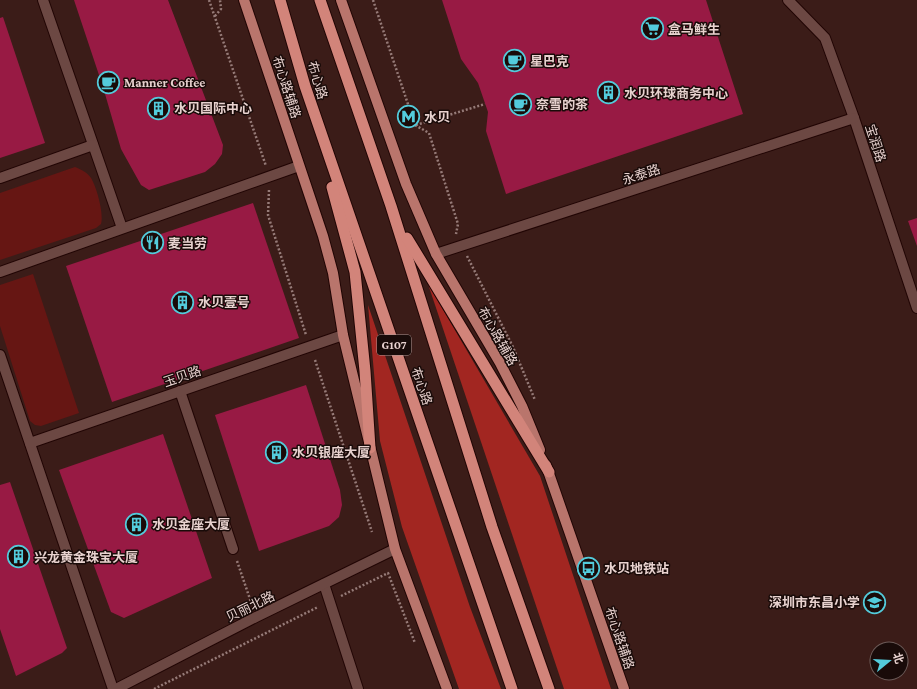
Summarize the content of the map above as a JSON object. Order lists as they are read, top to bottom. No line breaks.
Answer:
{"streets":{"highway":["布心路","G107"],"main road":["布心路辅路"],"street":["宝润路","永泰路","玉贝路","贝丽北路"]},"crossings":[["布心路辅路","永泰路"],["布心路辅路","玉贝路"],["布心路辅路","贝丽北路"],["宝润路","永泰路"]],"places":{"supermarket":["盒马鲜生"],"cafe":["星巴克","Manner Coffee","奈雪的茶"],"building":["水贝环球商务中心","水贝国际中心","水贝壹号","水贝银座大厦","水贝金座大厦","兴龙黄金珠宝大厦"],"metro station":["水贝"],"restaurant":["麦当劳"],"bus stop":["水贝地铁站"],"school or university":["深圳市东昌小学"]},"north":"right"}
